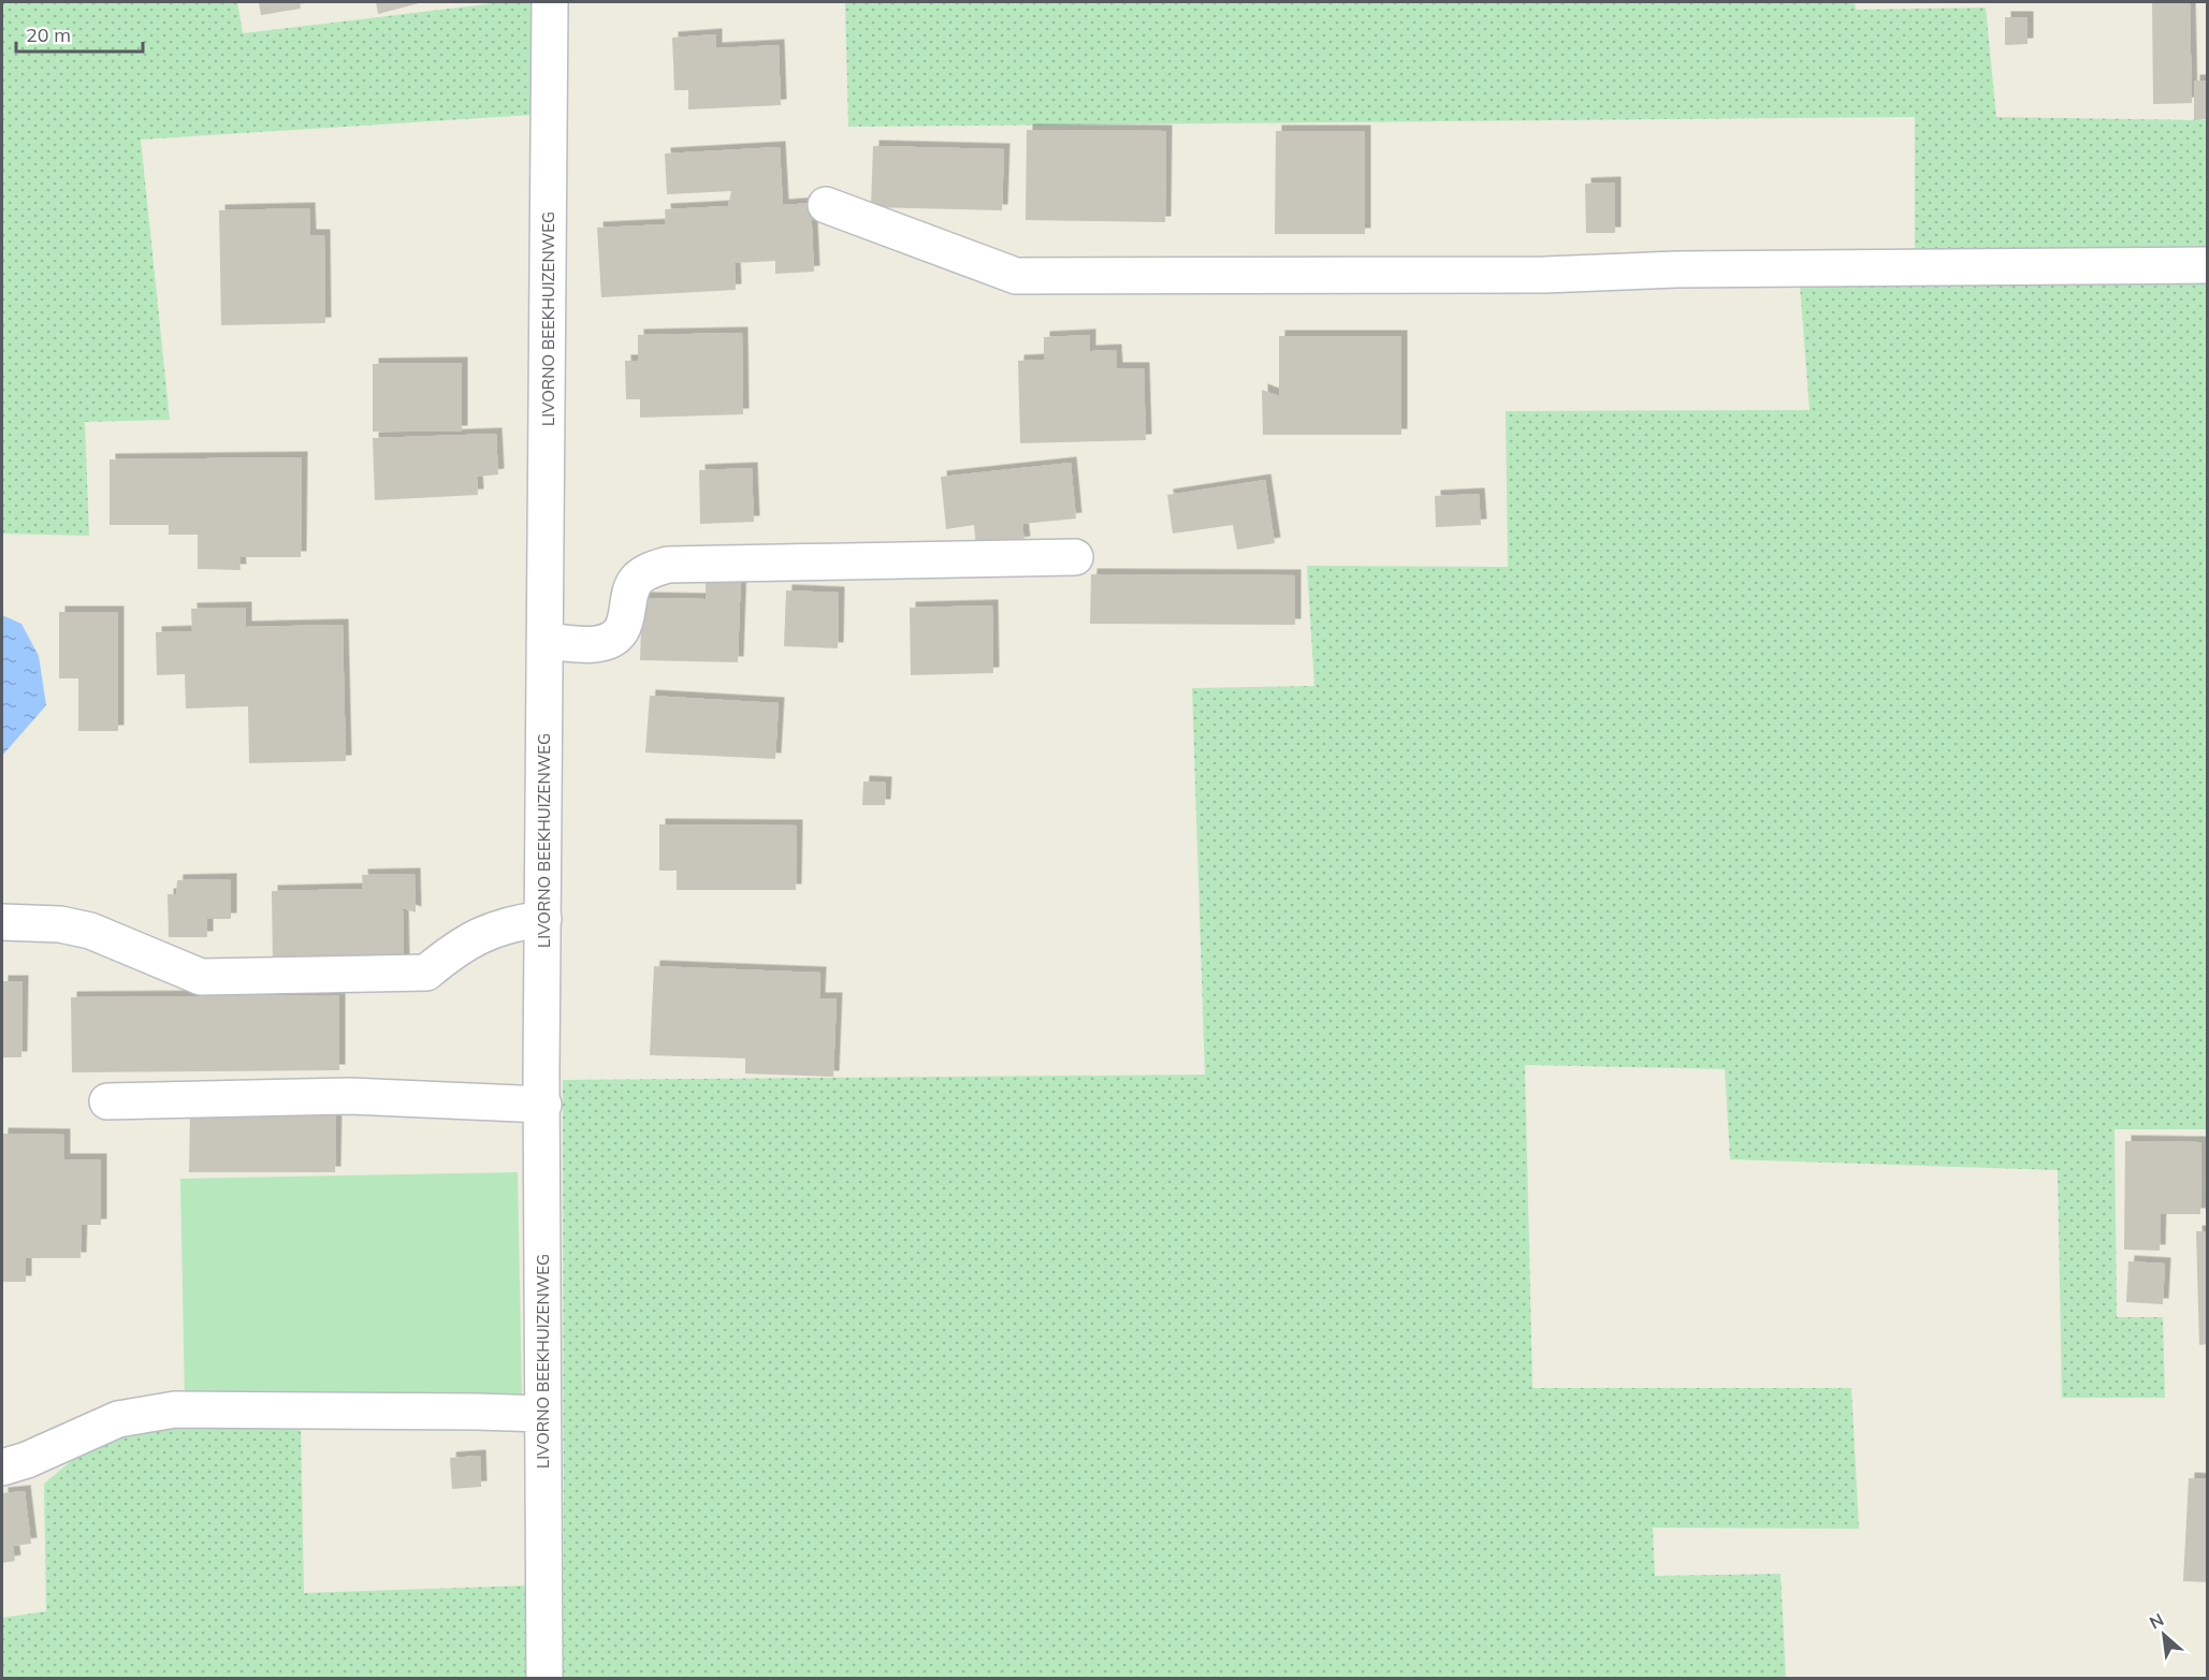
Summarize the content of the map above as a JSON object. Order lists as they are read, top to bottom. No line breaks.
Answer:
{"streets":{"street":["LIVORNO BEEKHUIZENWEG"]},"scale_bar":"20 m","north":"top left"}
